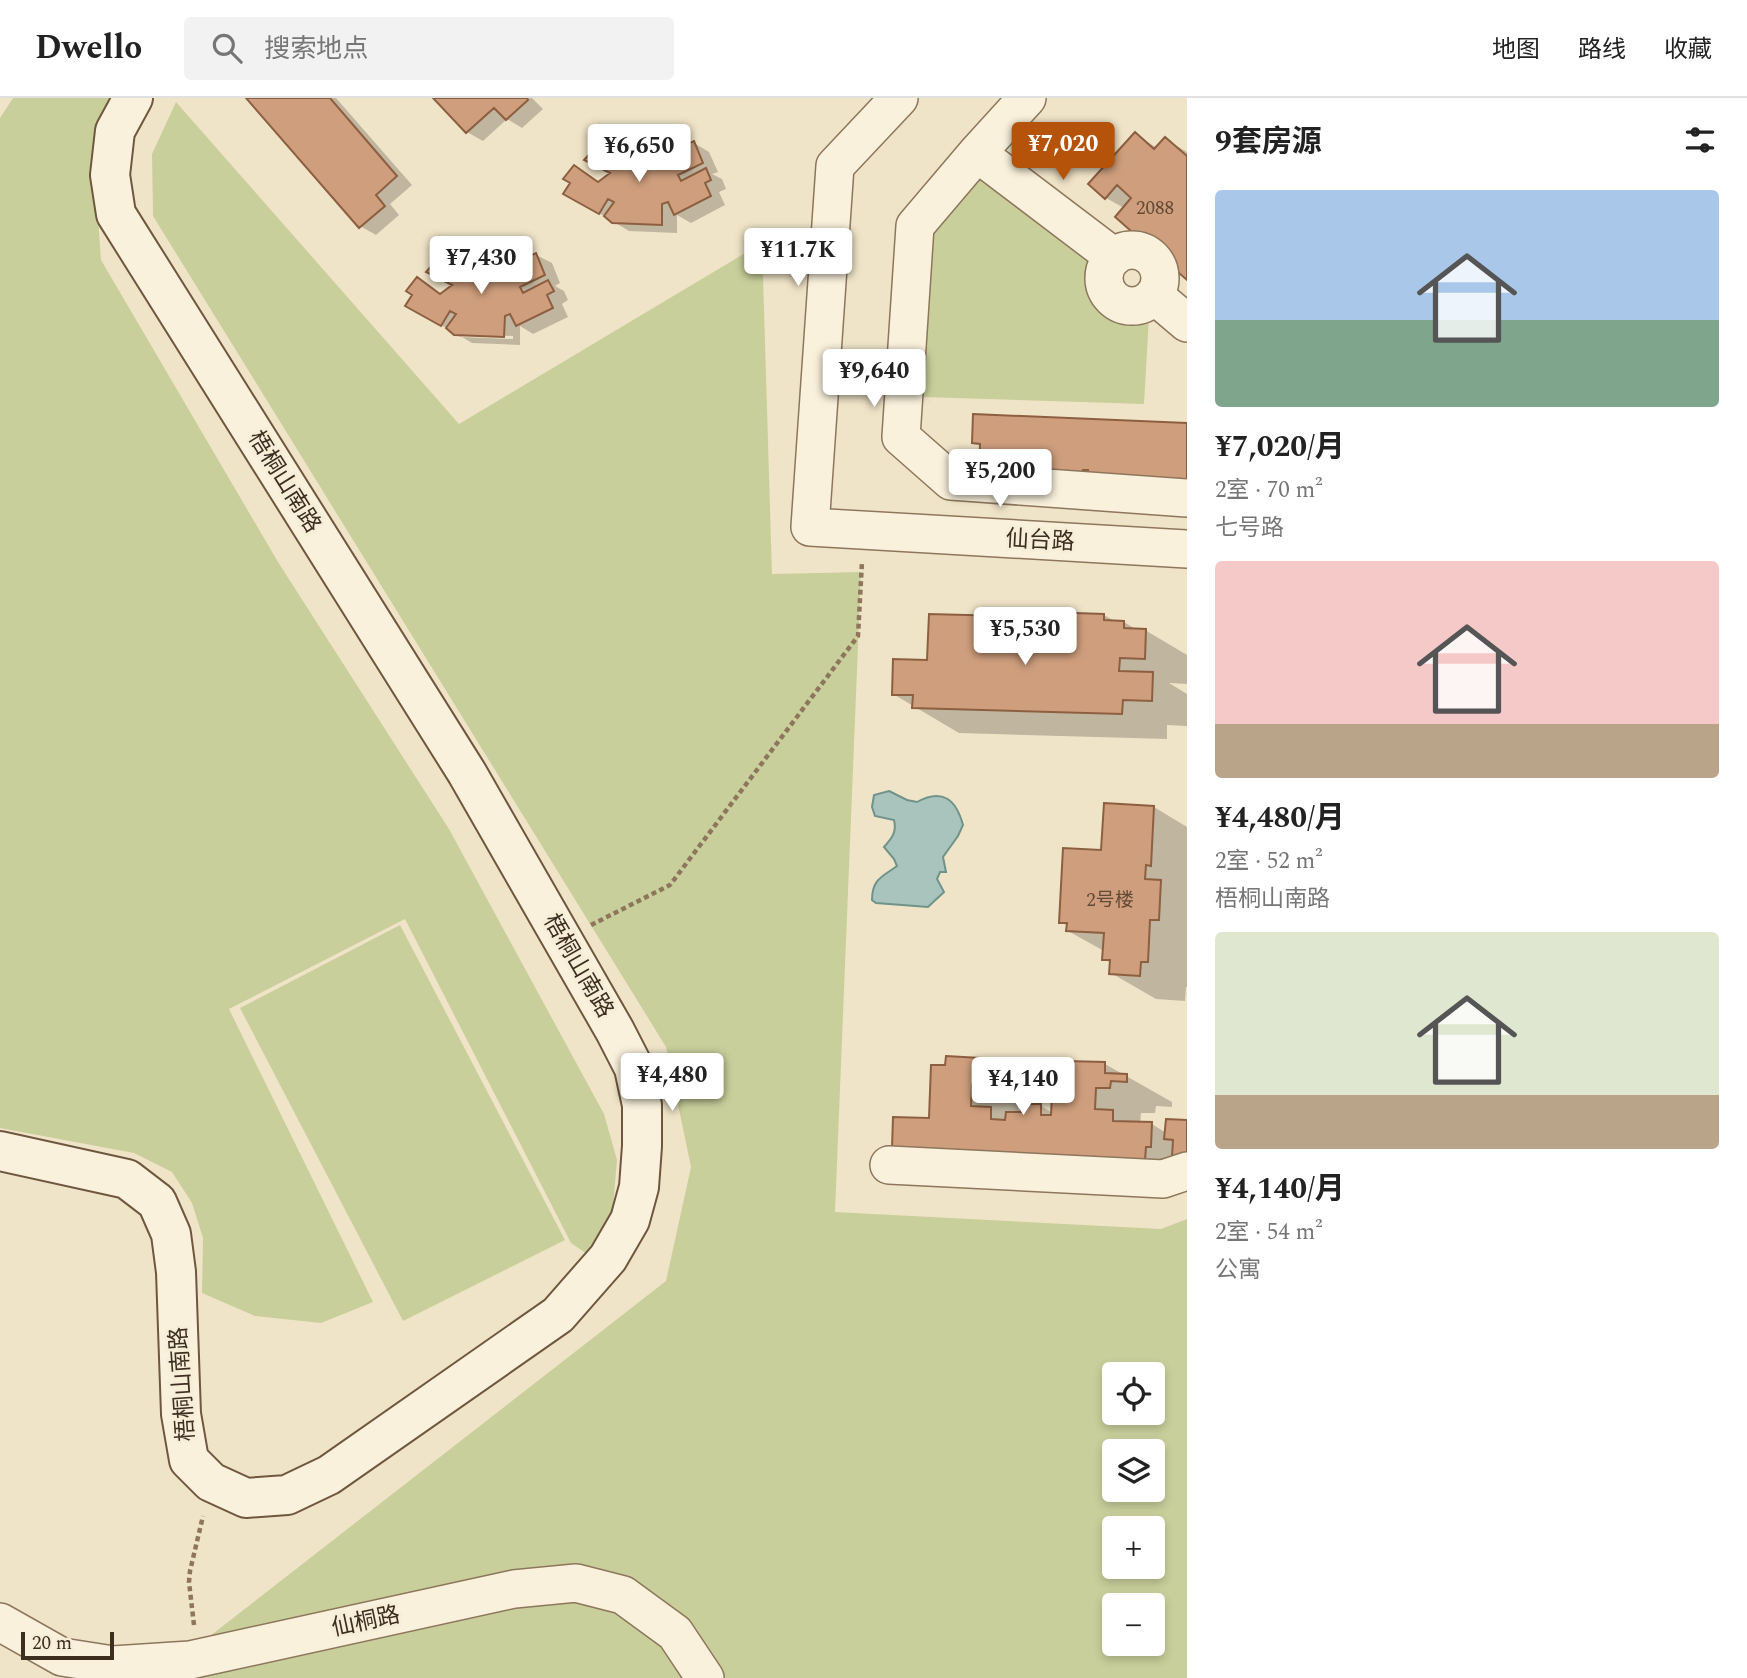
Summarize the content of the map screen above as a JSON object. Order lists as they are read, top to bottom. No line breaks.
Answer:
{"streets":{"street":["梧桐山南路","仙台路","仙桐路"]},"house_numbers":["2088","2号楼"],"scale_bar":"20 m","page":{"header":"Dwello","search":"搜索地点","nav":["地图","路线","收藏"],"heading":"9套房源","price":["¥7,020","¥6,650","¥11.7K","¥7,430","¥9,640","¥5,200","¥5,530","¥4,480","¥4,140"],"list":[{"name":"¥7,020/月","note":"2室 · 70 m² · 七号路"},{"name":"¥4,480/月","note":"2室 · 52 m² · 梧桐山南路"},{"name":"¥4,140/月","note":"2室 · 54 m² · 公寓"}],"map_buttons":["+","−"],"scale":"20 m"}}
